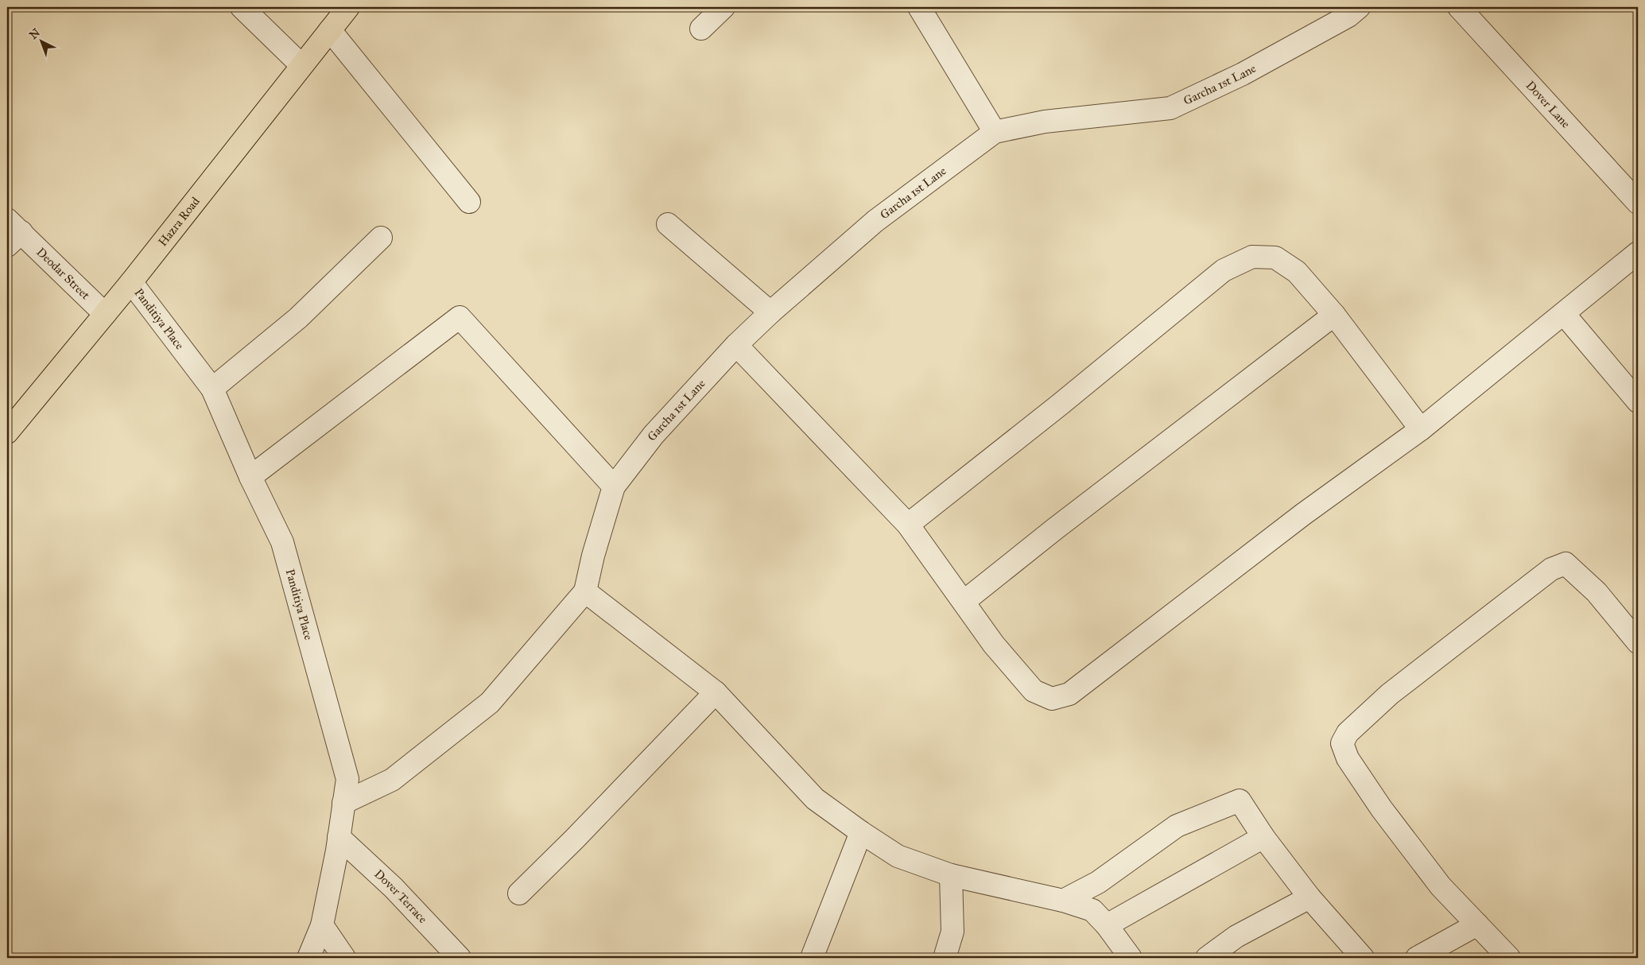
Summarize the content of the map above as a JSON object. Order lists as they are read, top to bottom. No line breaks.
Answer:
{"streets":{"main road":["Hazra Road"],"street":["Garcha 1st Lane","Dover Lane","Deodar Street","Panditiya Place","Dover Terrace"]},"crossings":[["Hazra Road","Deodar Street"],["Hazra Road","Panditiya Place"],["Panditiya Place","Dover Terrace"]],"north":"top left"}
